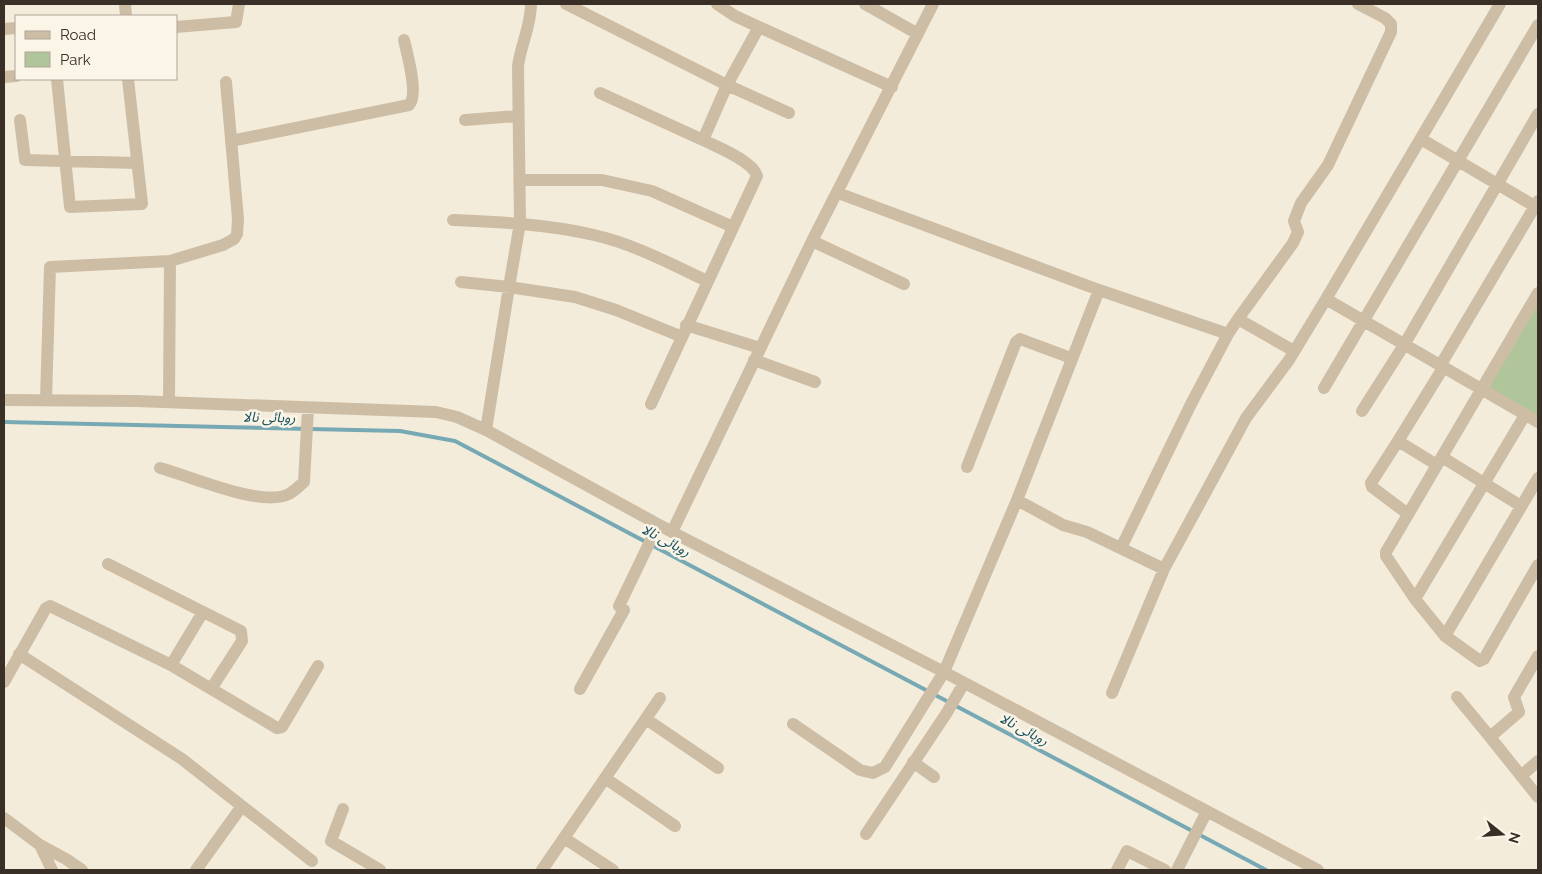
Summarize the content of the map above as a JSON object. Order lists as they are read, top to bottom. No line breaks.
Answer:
{"water":["روہائی نالا"],"legend":["Road","Park"],"north":"right"}
